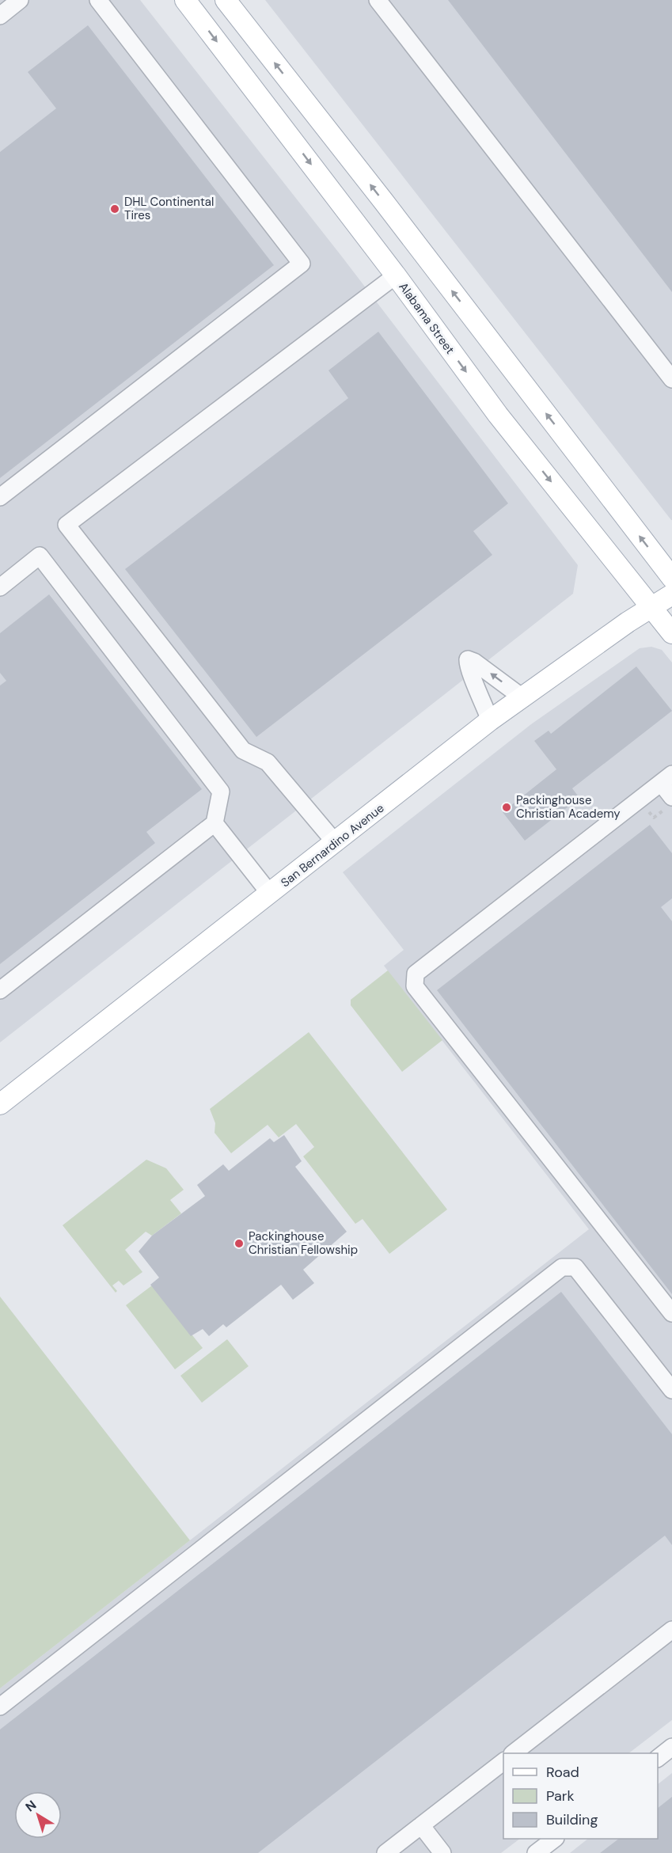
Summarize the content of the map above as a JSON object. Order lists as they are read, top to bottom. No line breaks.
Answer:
{"streets":{"main road":["Alabama Street","San Bernardino Avenue"]},"crossings":[["Alabama Street","San Bernardino Avenue"]],"places":["DHL Continental Tires","Packinghouse Christian Academy","Packinghouse Christian Fellowship"],"legend":["Road","Park","Building"],"north":"top left"}
